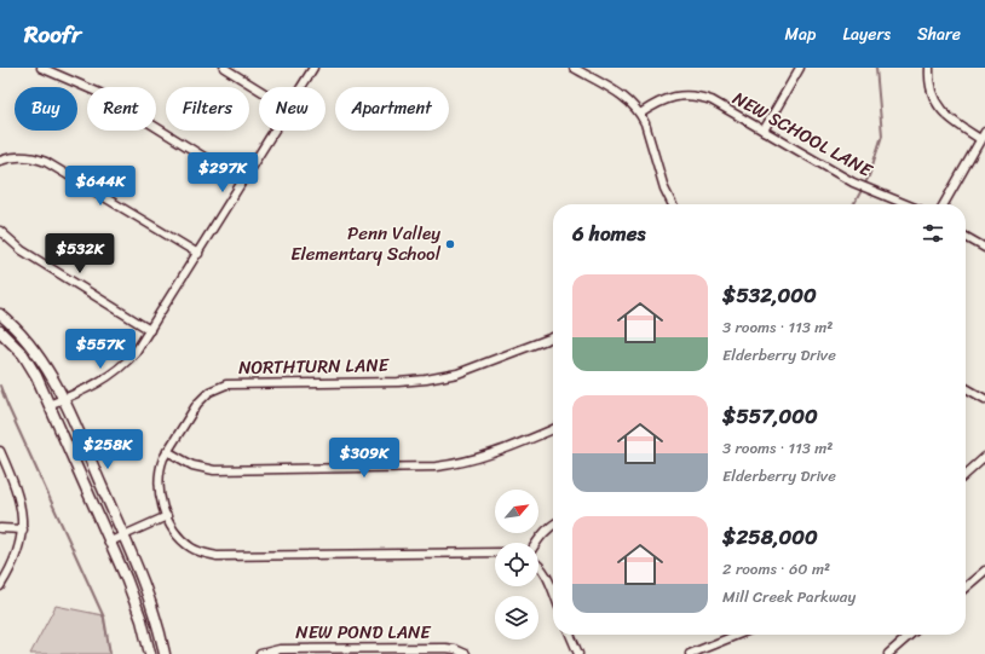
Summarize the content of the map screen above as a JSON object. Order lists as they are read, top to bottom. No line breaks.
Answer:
{"streets":{"street":["NEW SCHOOL LANE","NORTHTURN LANE","NEW POND LANE"]},"places":["Penn Valley Elementary School"],"north":"top right","page":{"header":"Roofr","nav":["Map","Layers","Share"],"chip":["Buy","Rent","Filters","New","Apartment"],"price":["$297K","$644K","$532K","$557K","$258K","$309K"],"heading":"6 homes","list":[{"name":"$532,000","note":"3 rooms · 113 m² · Elderberry Drive"},{"name":"$557,000","note":"3 rooms · 113 m² · Elderberry Drive"},{"name":"$258,000","note":"2 rooms · 60 m² · Mill Creek Parkway"}]}}
